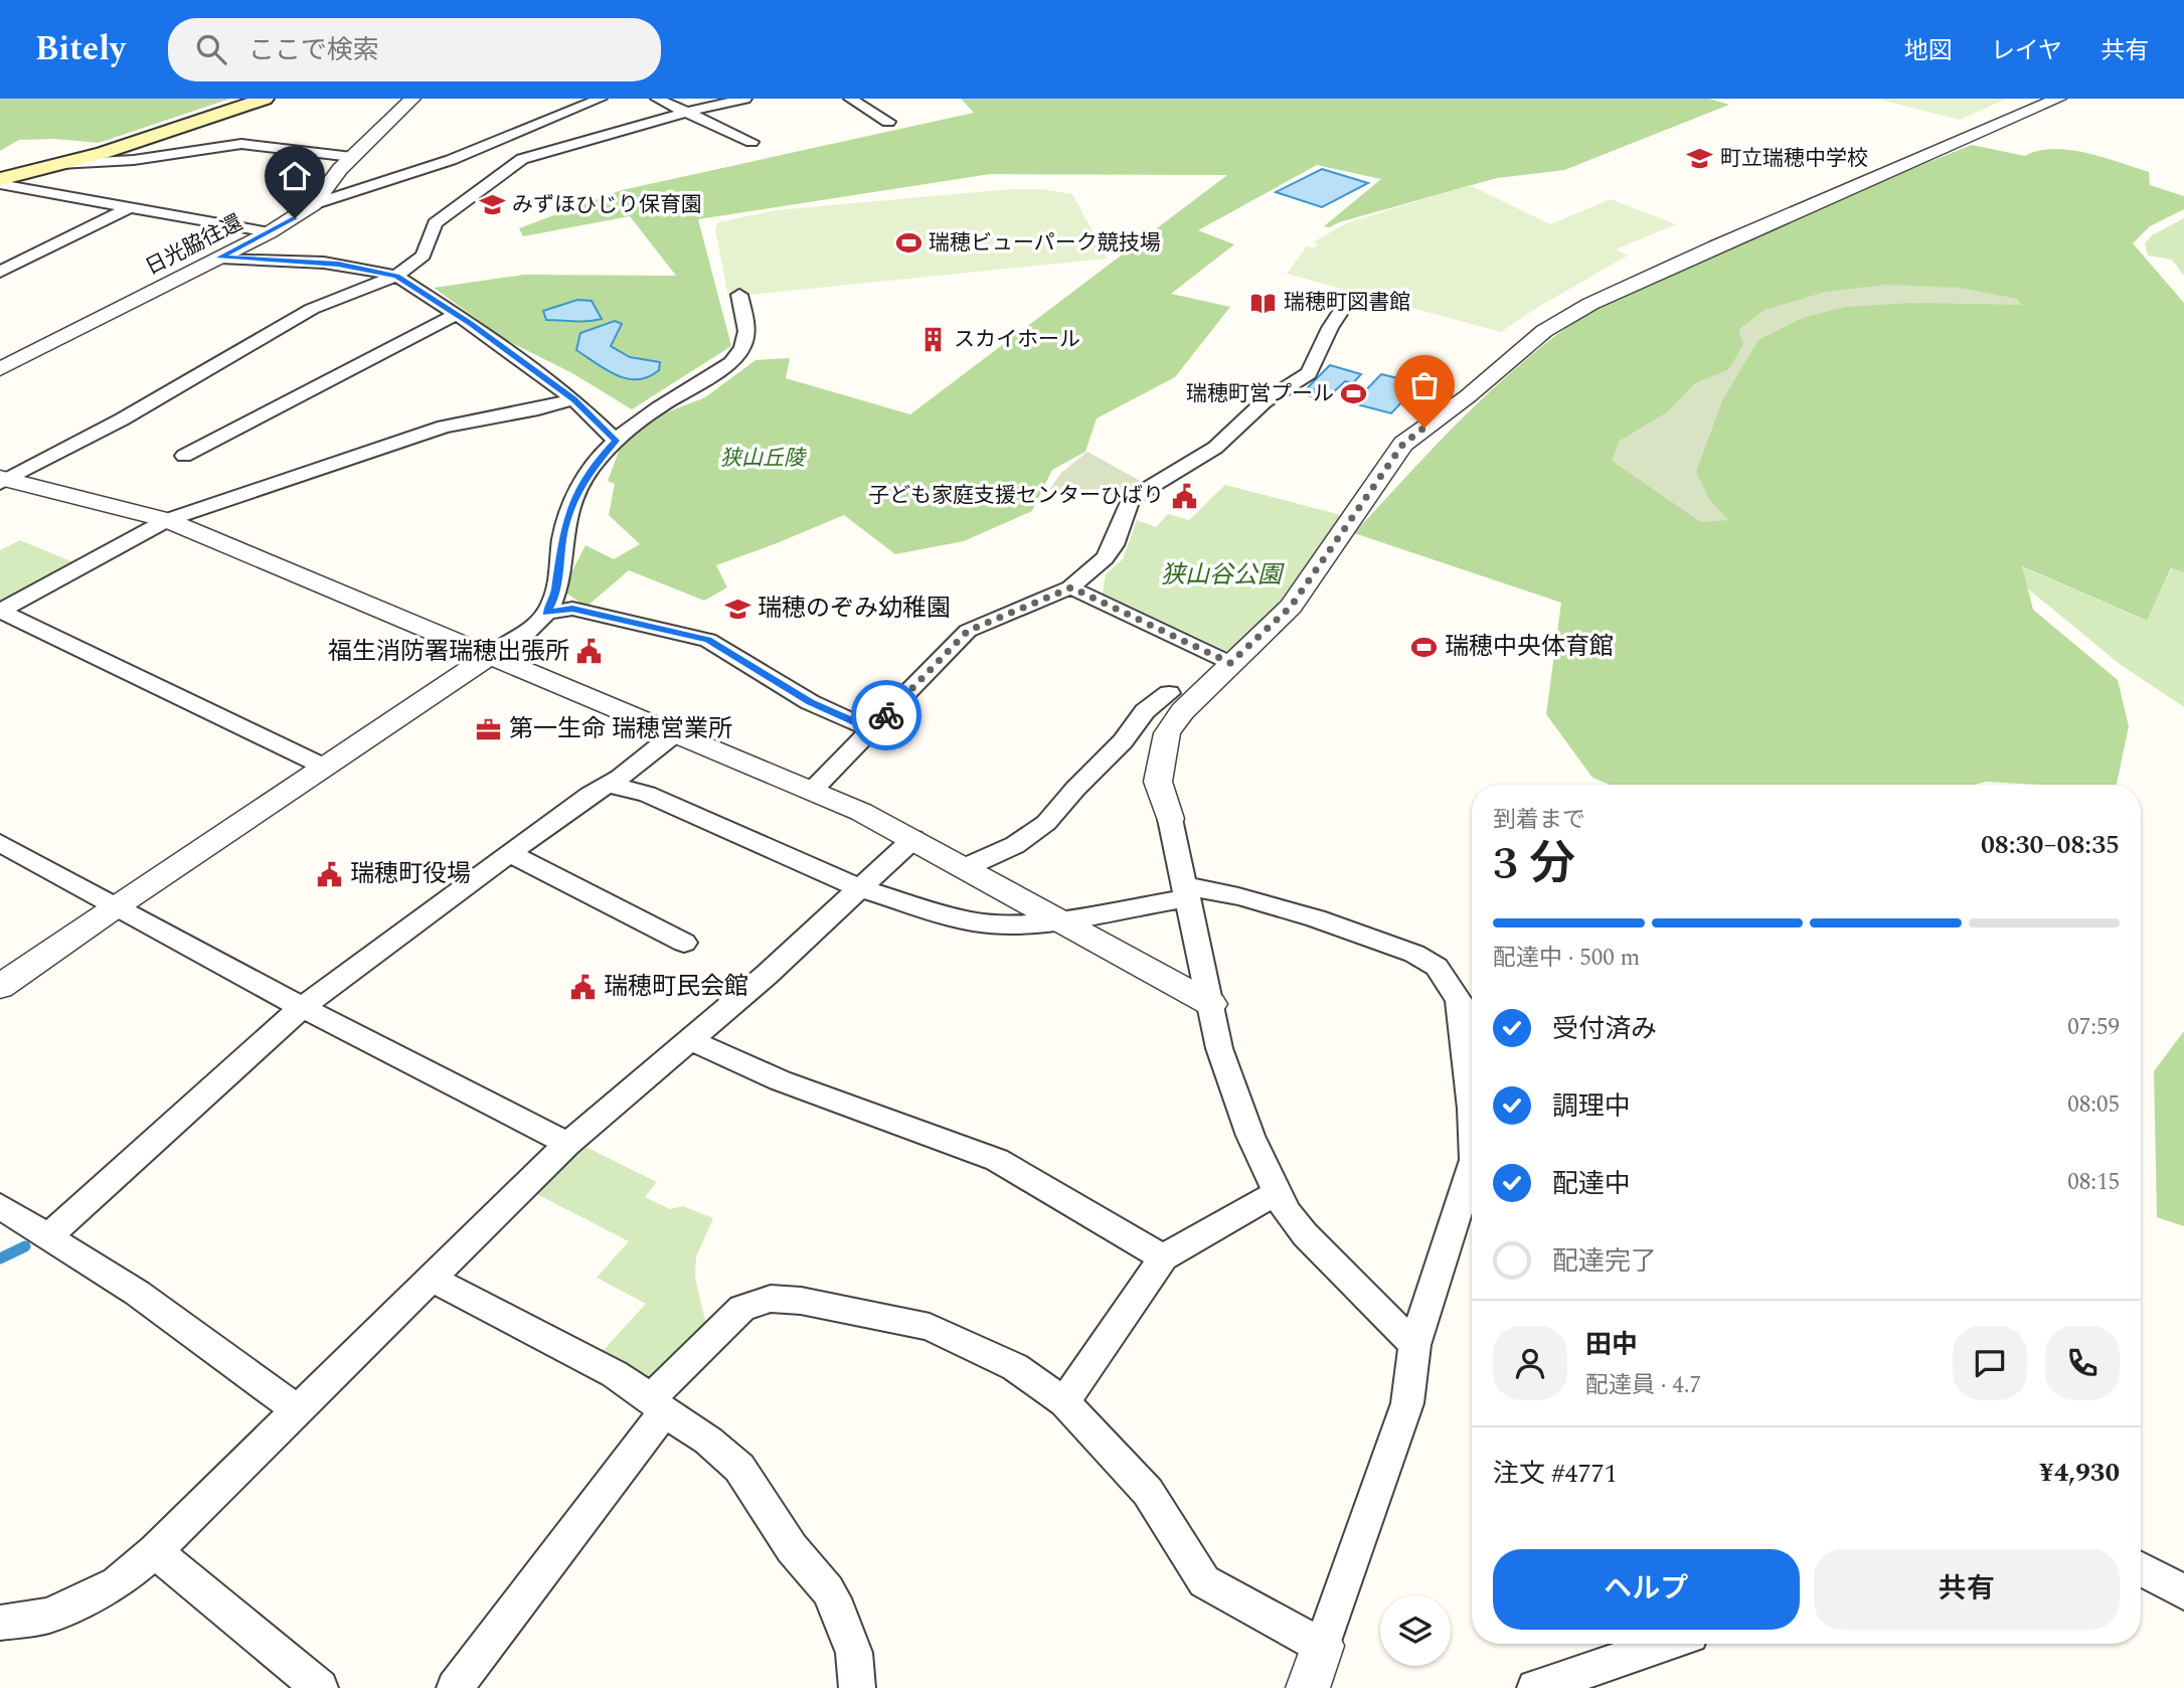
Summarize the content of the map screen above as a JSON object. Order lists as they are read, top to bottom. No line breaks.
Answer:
{"streets":{"street":["日光脇往還"]},"parks":["狭山丘陵","狭山谷公園"],"places":{"school or university":["町立瑞穂中学校","みずほひじり保育園","瑞穂のぞみ幼稚園"],"sports":["瑞穂ビューパーク競技場","瑞穂町営プール","瑞穂中央体育館"],"library":["瑞穂町図書館"],"building":["スカイホール"],"public building":["子ども家庭支援センターひばり","福生消防署瑞穂出張所","瑞穂町役場","瑞穂町民会館"],"office":["第一生命 瑞穂営業所"]},"page":{"header":"Bitely","search":"ここで検索","nav":["地図","レイヤ","共有"],"heading":["3 分","到着まで","08:30–08:35"],"panel":["田中","配達員 · 4.7","注文 #4771","¥4,930"],"bar":"配達中 · 500 m","list":[["受付済み","07:59"],["調理中","08:05"],["配達中","08:15"],"配達完了"],"buttons":["ヘルプ","共有"]}}
